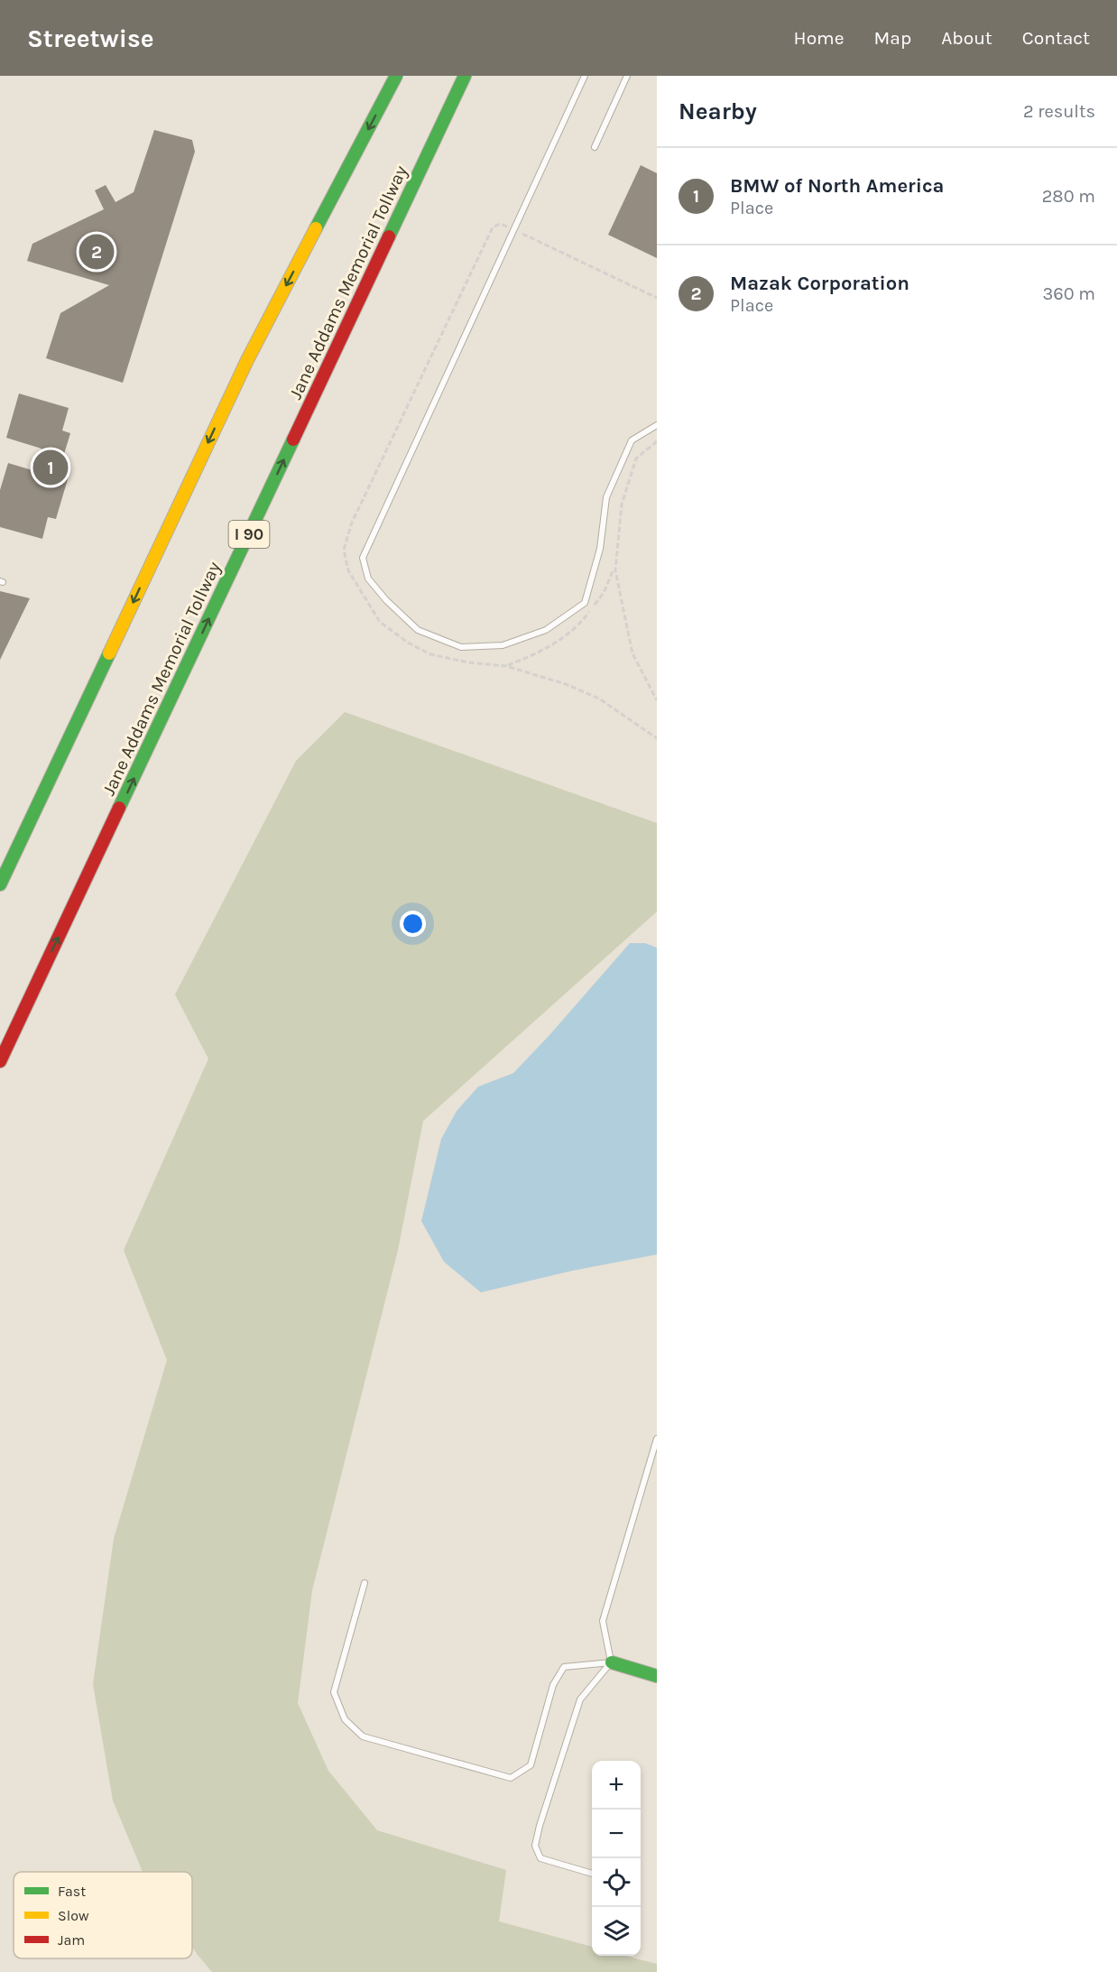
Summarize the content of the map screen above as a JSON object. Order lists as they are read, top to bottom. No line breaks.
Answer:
{"streets":{"main road":["Jane Addams Memorial Tollway","I 90"]},"legend":["Fast","Slow","Jam"],"page":{"header":"Streetwise","nav":["Home","Map","About","Contact"],"heading":["Nearby","2 results"],"list":[{"mark":"1","name":"BMW of North America","note":"Place","value":"280 m"},{"mark":"2","name":"Mazak Corporation","note":"Place","value":"360 m"}],"pins":["2","1"],"map_buttons":["+","−"]}}
